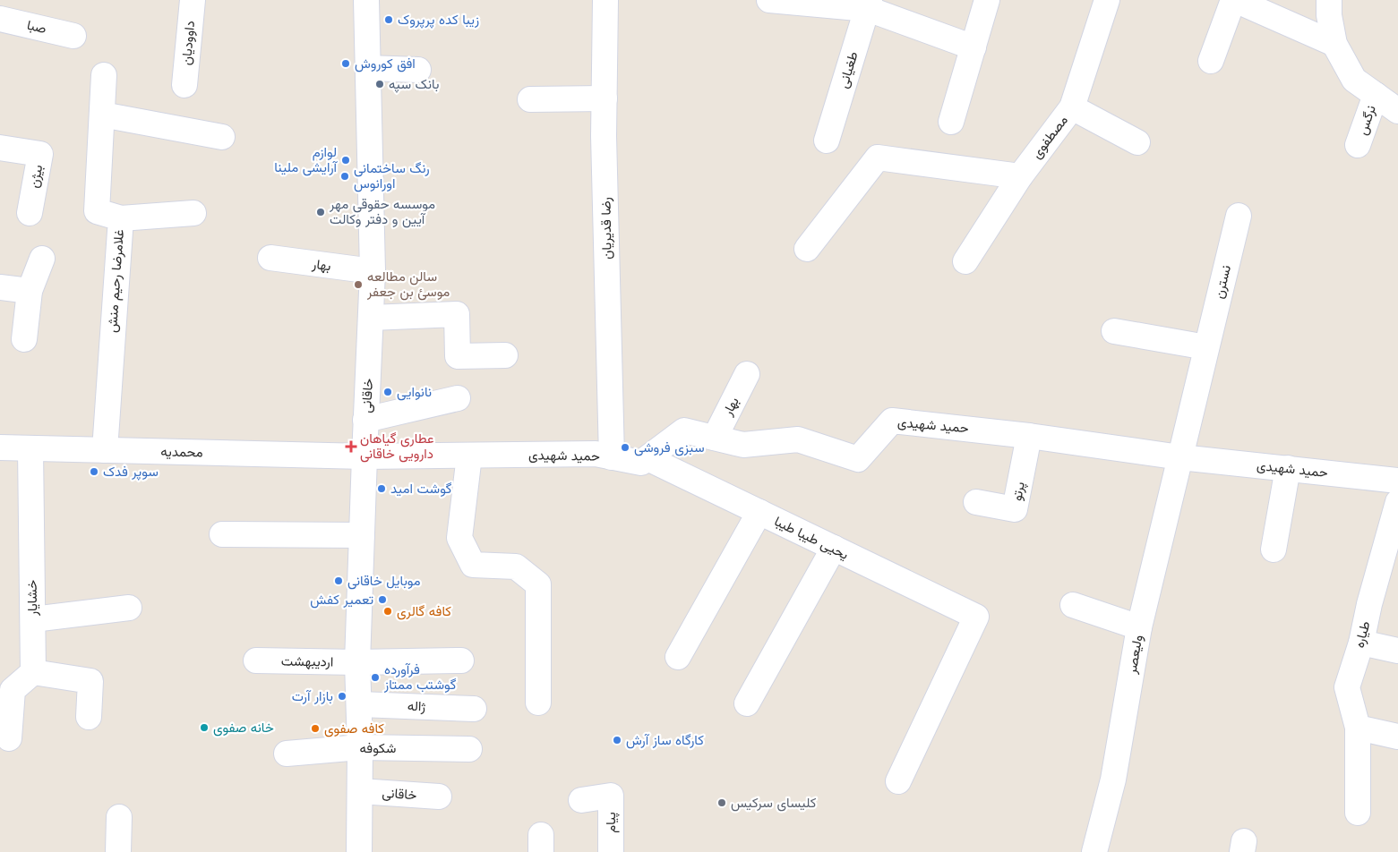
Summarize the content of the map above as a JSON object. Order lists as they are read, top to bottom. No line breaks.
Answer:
{"streets":{"street":["صبا","داوودیان","طغیانی","نرگس","مصطفوی","بیژن","رضا قدیریان","بهار","غلامرضا رحیم منش","نسترن","خاقانی","حمید شهیدی","محمدیه","پرتو","یحیی طیبا طیبا","خشایار","طیاره","ولیعصر","اردیبهشت","ژاله","شکوفه","پیام"]},"crossings":[["رضا قدیریان","حمید شهیدی"],["بهار","خاقانی"],["بهار","حمید شهیدی"],["غلامرضا رحیم منش","محمدیه"],["نسترن","حمید شهیدی"],["نسترن","ولیعصر"],["خاقانی","حمید شهیدی"],["خاقانی","محمدیه"],["خاقانی","اردیبهشت"],["خاقانی","ژاله"],["خاقانی","شکوفه"],["حمید شهیدی","محمدیه"],["حمید شهیدی","پرتو"],["حمید شهیدی","یحیی طیبا طیبا"],["حمید شهیدی","ولیعصر"],["محمدیه","خشایار"]],"places":{"other":["زیبا کده پرپروک","افق کوروش","بانک سپه","لوازم آرایشی ملینا","رنگ ساختمانی اورانوس","موسسه حقوقی مهر آیین و دفتر وکالت","سالن مطالعه موسئ بن جعفر","نانوایی","سبزی فروشی","سوپر فدک","گوشت امید","موبایل خاقانی","تعمیر کفش","کافه گالری","فرآورده گوشتب ممتاز","بازار آرت","خانه صفوی","کافه صفوی","کارگاه ساز آرش","کلیسای سرکیس"],"health":["عطاری گیاهان دارویی خاقانی"]}}
